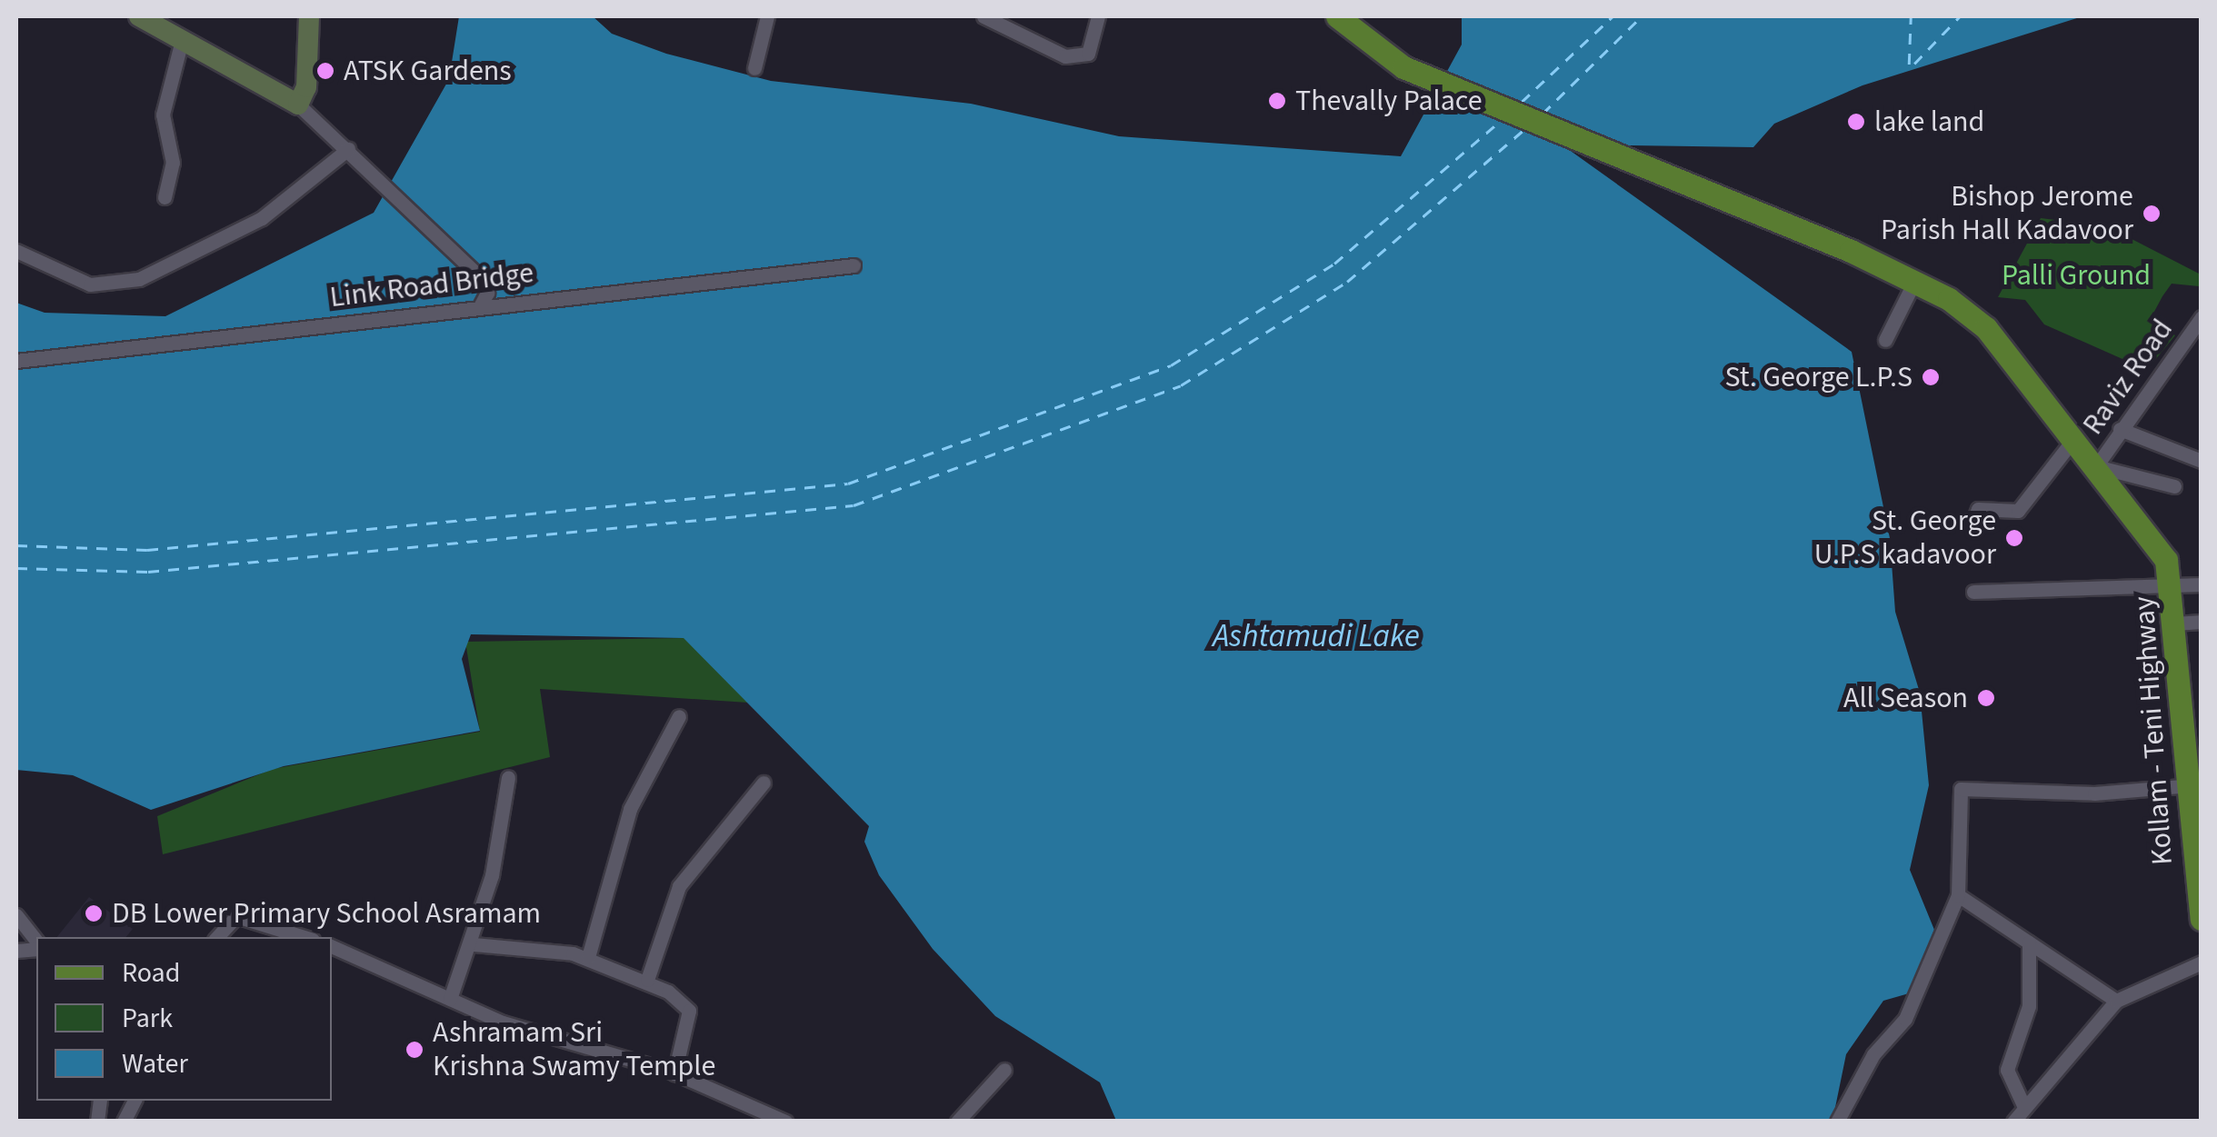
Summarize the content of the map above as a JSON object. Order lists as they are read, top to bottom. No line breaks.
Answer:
{"streets":{"main road":["Kollam - Teni Highway"],"street":["Link Road Bridge","Raviz Road"]},"crossings":[["Raviz Road","Kollam - Teni Highway"]],"water":["Ashtamudi Lake"],"parks":["Palli Ground"],"places":["ATSK Gardens","Thevally Palace","lake land","Bishop Jerome Parish Hall Kadavoor","St. George L.P.S","St. George U.P.S kadavoor","All Season","DB Lower Primary School Asramam","Ashramam Sri Krishna Swamy Temple"],"legend":["Road","Park","Water"]}
